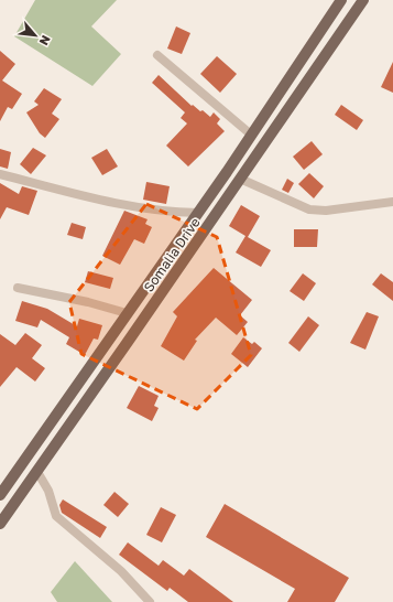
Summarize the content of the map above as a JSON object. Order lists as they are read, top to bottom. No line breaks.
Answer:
{"streets":{"main road":["Somalia Drive"]},"north":"bottom right"}
